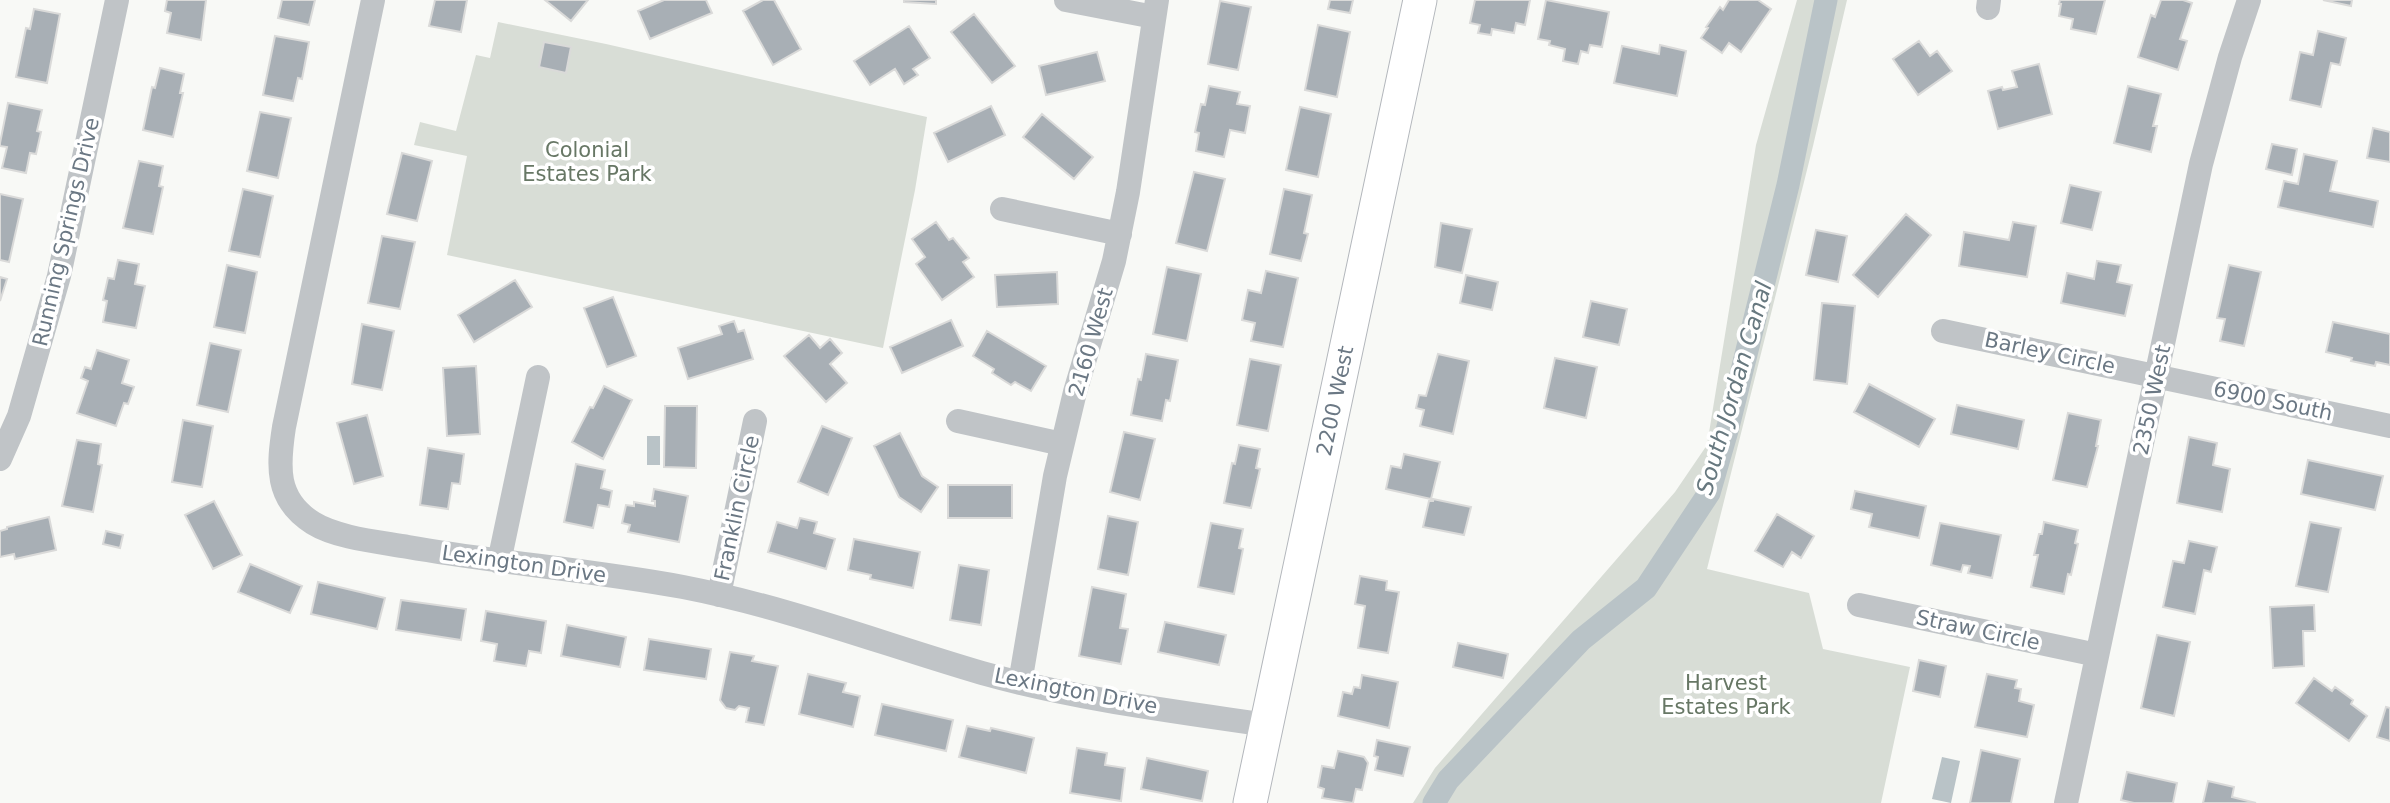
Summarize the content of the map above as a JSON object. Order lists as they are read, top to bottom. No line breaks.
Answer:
{"streets":{"street":["Running Springs Drive","2160 West","Barley Circle","2350 West","2200 West","6900 South","Franklin Circle","Lexington Drive","Straw Circle"]},"crossings":[["2160 West","Lexington Drive"],["Barley Circle","2350 West"],["Barley Circle","6900 South"],["2350 West","6900 South"],["2350 West","Straw Circle"],["2200 West","Lexington Drive"],["Franklin Circle","Lexington Drive"]],"water":["South Jordan Canal"],"parks":["Colonial Estates Park","Harvest Estates Park"]}
